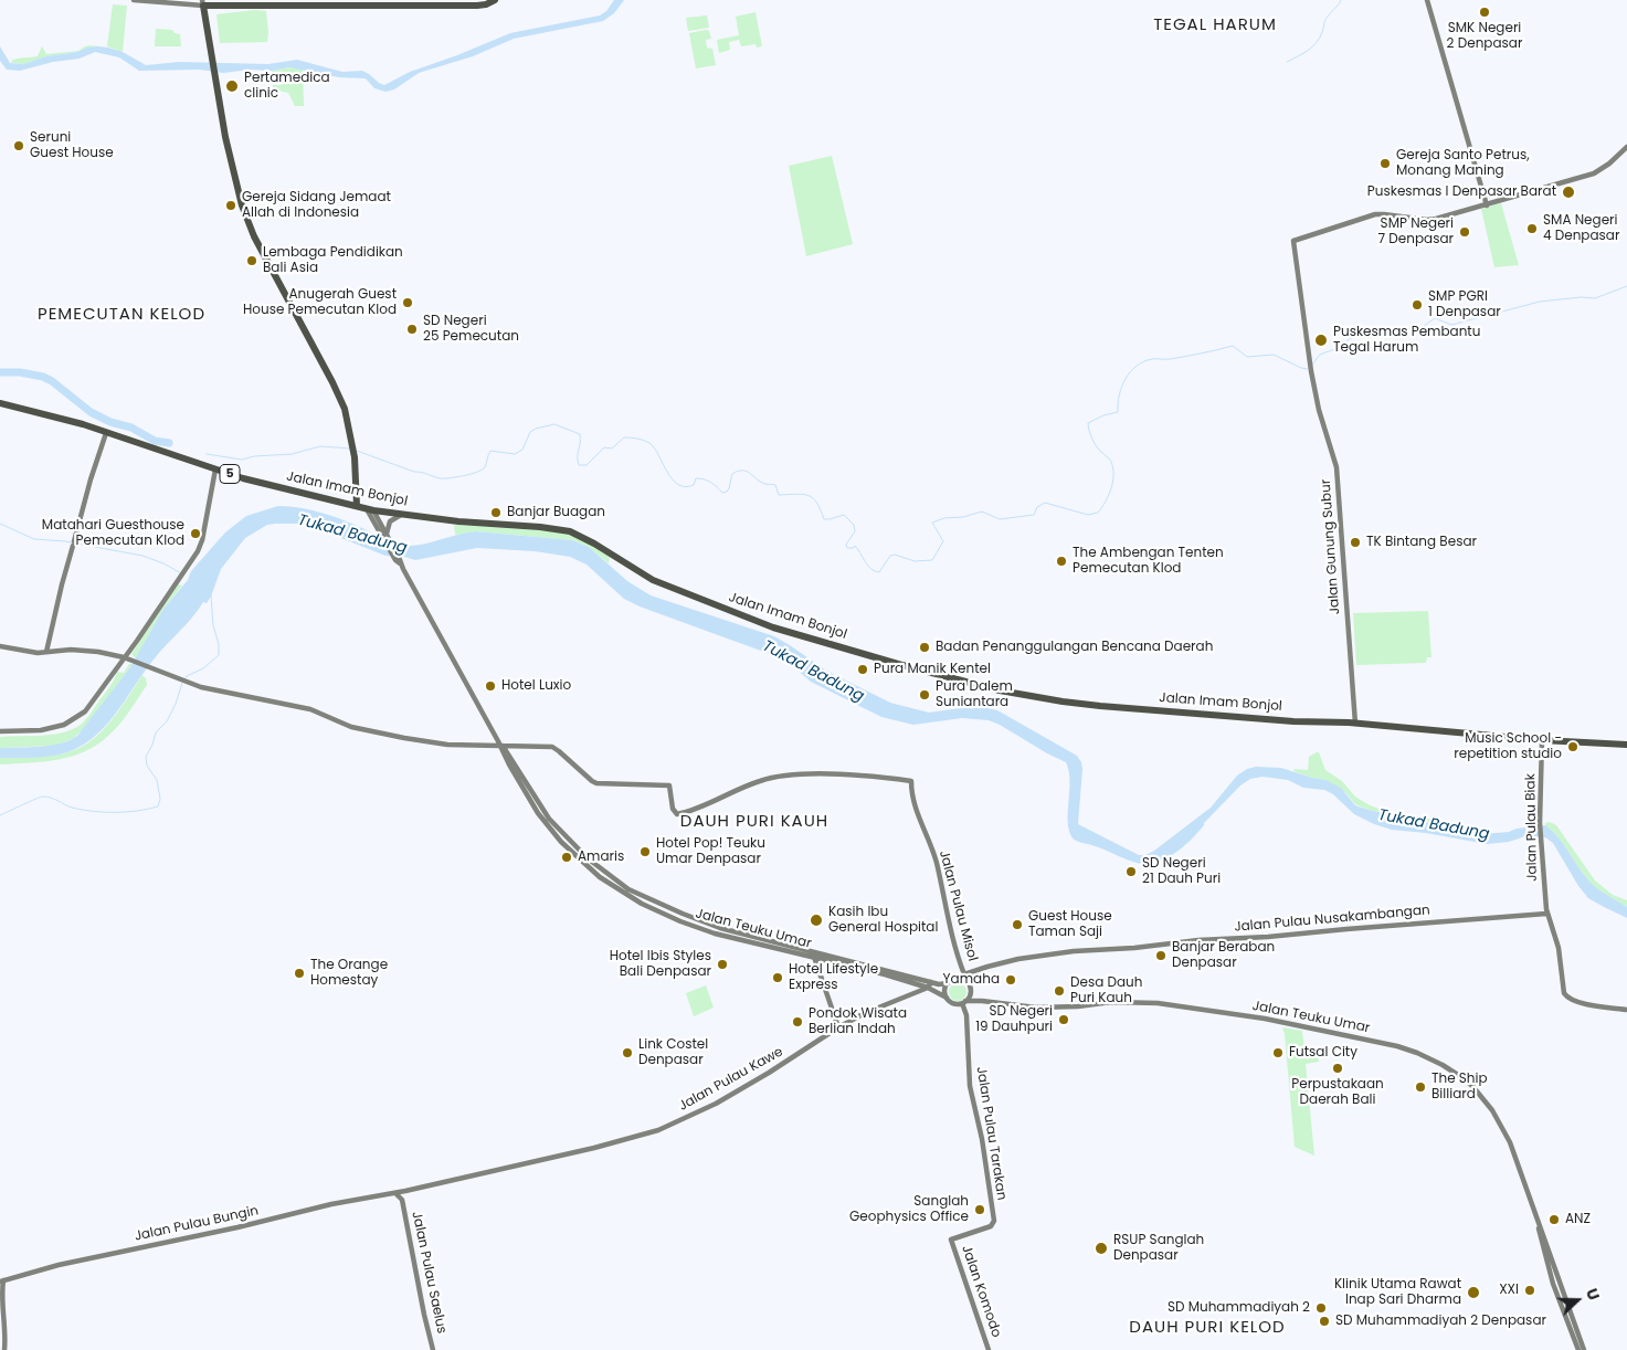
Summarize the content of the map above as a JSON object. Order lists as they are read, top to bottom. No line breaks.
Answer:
{"streets":{"highway":["5","Jalan Imam Bonjol"],"street":["Jalan Gunung Subur","Jalan Pulau Biak","Jalan Pulau Misol","Jalan Pulau Nusakambangan","Jalan Teuku Umar","Jalan Pulau Kawe","Jalan Pulau Tarakan","Jalan Pulau Bungin","Jalan Pulau Saelus","Jalan Komodo"]},"crossings":[["Jalan Imam Bonjol","Jalan Gunung Subur"],["Jalan Imam Bonjol","Jalan Pulau Biak"],["Jalan Imam Bonjol","Jalan Teuku Umar"],["Jalan Pulau Biak","Jalan Pulau Nusakambangan"],["Jalan Pulau Misol","Jalan Pulau Nusakambangan"],["Jalan Pulau Misol","Jalan Teuku Umar"],["Jalan Pulau Misol","Jalan Pulau Tarakan"],["Jalan Pulau Nusakambangan","Jalan Teuku Umar"],["Jalan Pulau Nusakambangan","Jalan Pulau Tarakan"],["Jalan Teuku Umar","Jalan Pulau Kawe"],["Jalan Teuku Umar","Jalan Pulau Tarakan"],["Jalan Pulau Kawe","Jalan Pulau Bungin"],["Jalan Pulau Kawe","Jalan Pulau Saelus"],["Jalan Pulau Tarakan","Jalan Komodo"],["Jalan Pulau Bungin","Jalan Pulau Saelus"]],"districts":["TEGAL HARUM","PEMECUTAN KELOD","DAUH PURI KAUH","DAUH PURI KELOD"],"water":["Tukad Badung"],"places":["SMK Negeri 2 Denpasar","Pertamedica clinic","Seruni Guest House","Gereja Santo Petrus, Monang Maning","Puskesmas I Denpasar Barat","Gereja Sidang Jemaat Allah di Indonesia","SMA Negeri 4 Denpasar","SMP Negeri 7 Denpasar","Lembaga Pendidikan Bali Asia","Anugerah Guest House Pemecutan Klod","SMP PGRI 1 Denpasar","SD Negeri 25 Pemecutan","Puskesmas Pembantu Tegal Harum","Banjar Buagan","Matahari Guesthouse Pemecutan Klod","TK Bintang Besar","The Ambengan Tenten Pemecutan Klod","Badan Penanggulangan Bencana Daerah","Pura Manik Kentel","Hotel Luxio","Pura Dalem Suniantara","Music School - repetition studio","Hotel Pop! Teuku Umar Denpasar","Amaris","SD Negeri 21 Dauh Puri","Kasih Ibu General Hospital","Guest House Taman Saji","Banjar Beraban Denpasar","Hotel Ibis Styles Bali Denpasar","The Orange Homestay","Hotel Lifestyle Express","Yamaha","Desa Dauh Puri Kauh","SD Negeri 19 Dauhpuri","Pondok Wisata Berlian Indah","Link Costel Denpasar","Futsal City","Perpustakaan Daerah Bali","The Ship Billiard","Sanglah Geophysics Office","ANZ","RSUP Sanglah Denpasar","XXI","Klinik Utama Rawat Inap Sari Dharma","SD Muhammadiyah 2","SD Muhammadiyah 2 Denpasar"],"north":"right"}
